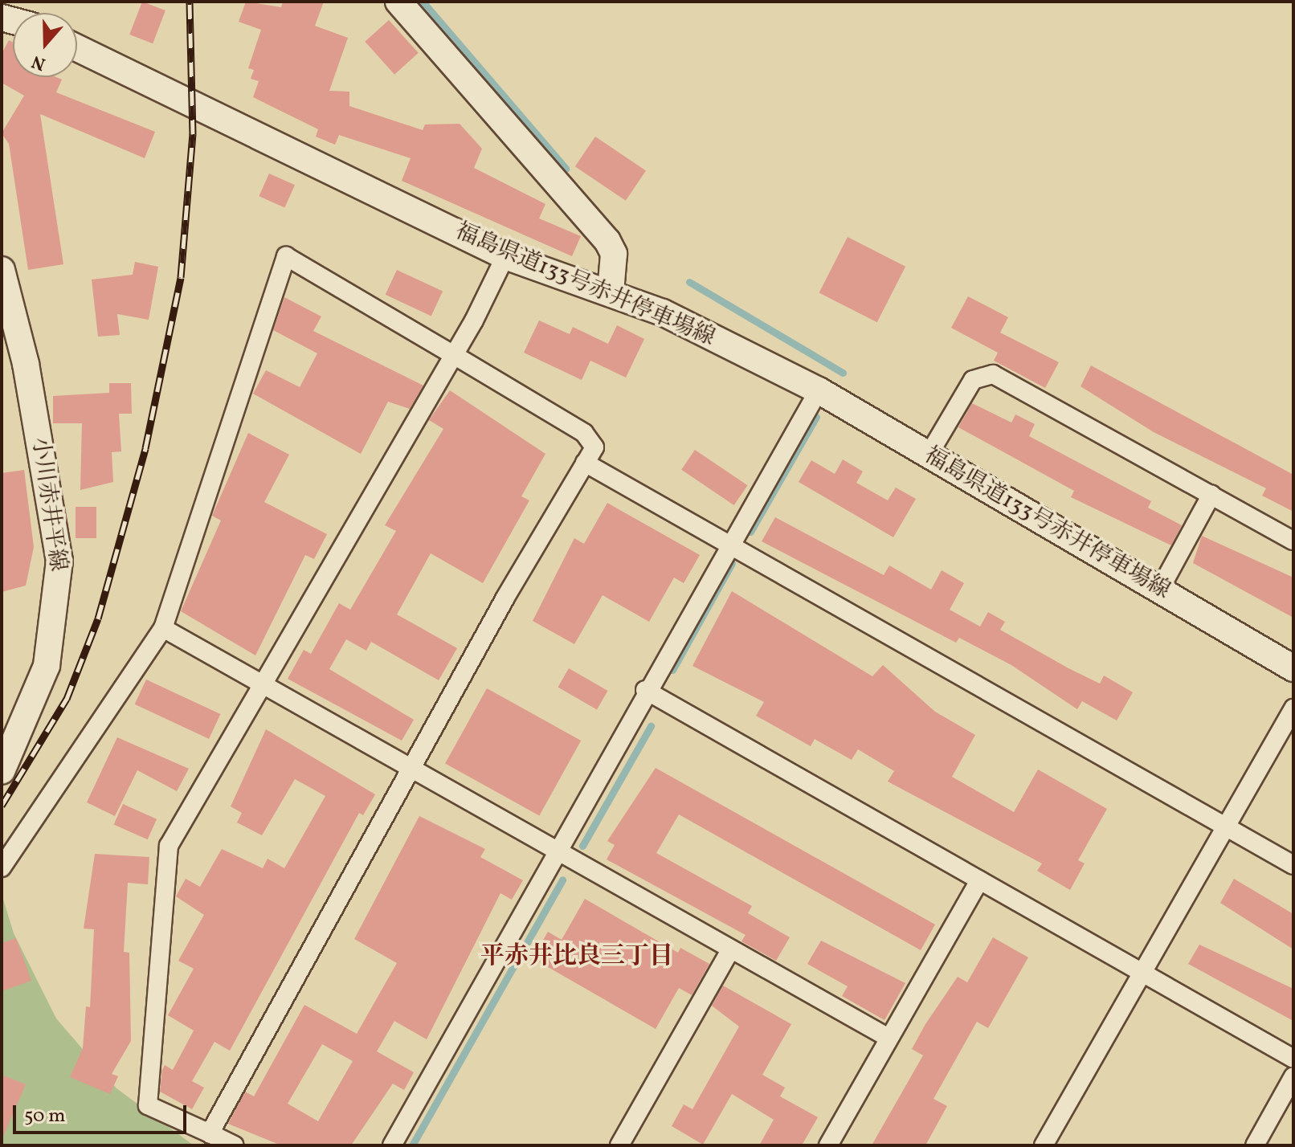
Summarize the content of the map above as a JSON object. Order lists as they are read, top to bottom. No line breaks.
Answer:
{"streets":{"main road":["福島県道133号赤井停車場線","小川赤井平線"]},"districts":["平赤井比良三丁目"],"scale_bar":"50 m","north":"bottom"}
